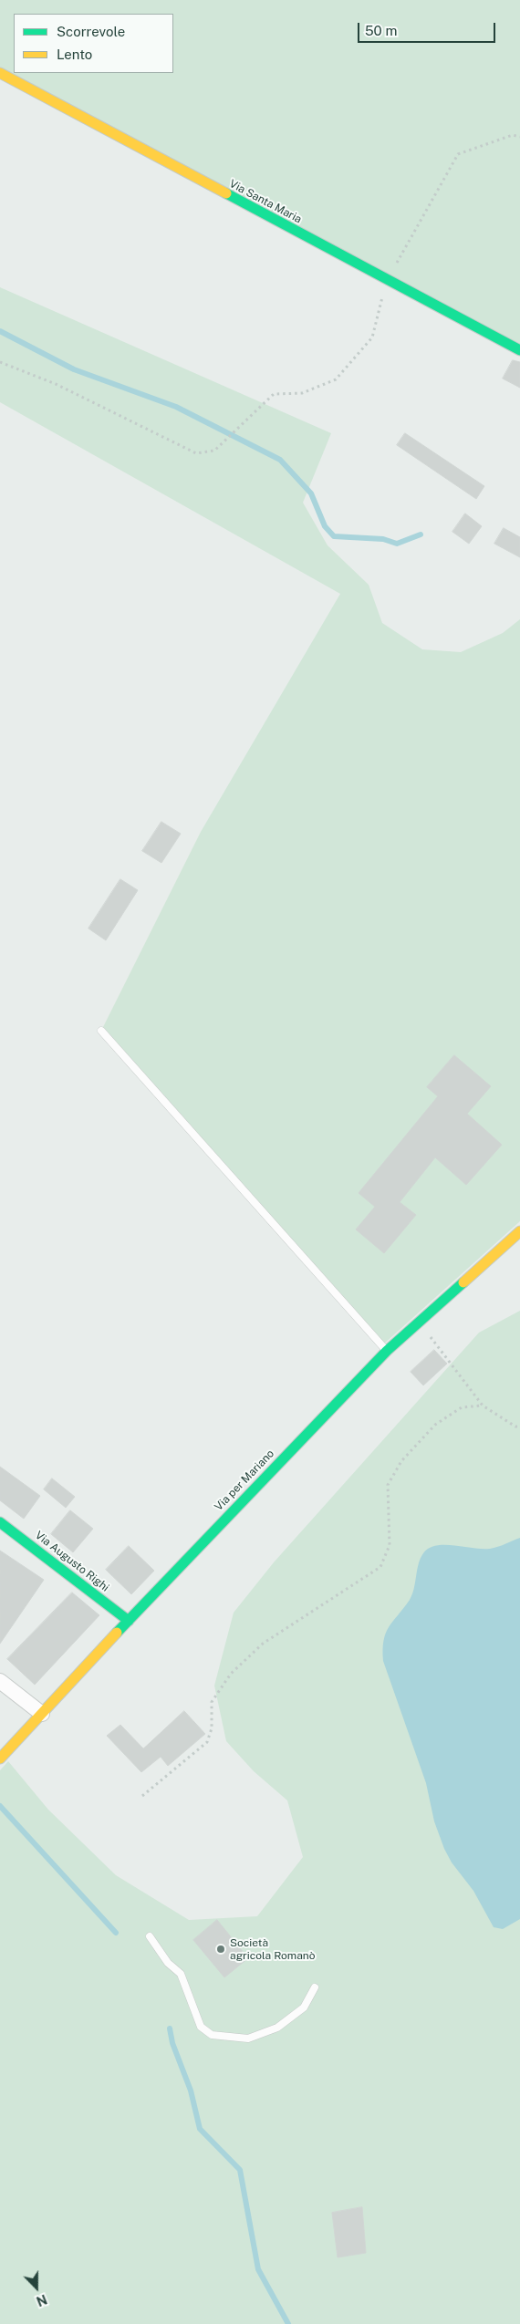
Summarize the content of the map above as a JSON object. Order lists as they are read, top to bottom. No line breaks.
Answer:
{"streets":{"street":["Via Santa Maria","Via per Mariano","Via Augusto Righi"]},"crossings":[["Via per Mariano","Via Augusto Righi"]],"places":["Società agricola Romanò"],"legend":["Scorrevole","Lento"],"scale_bar":"50 m","north":"bottom"}
